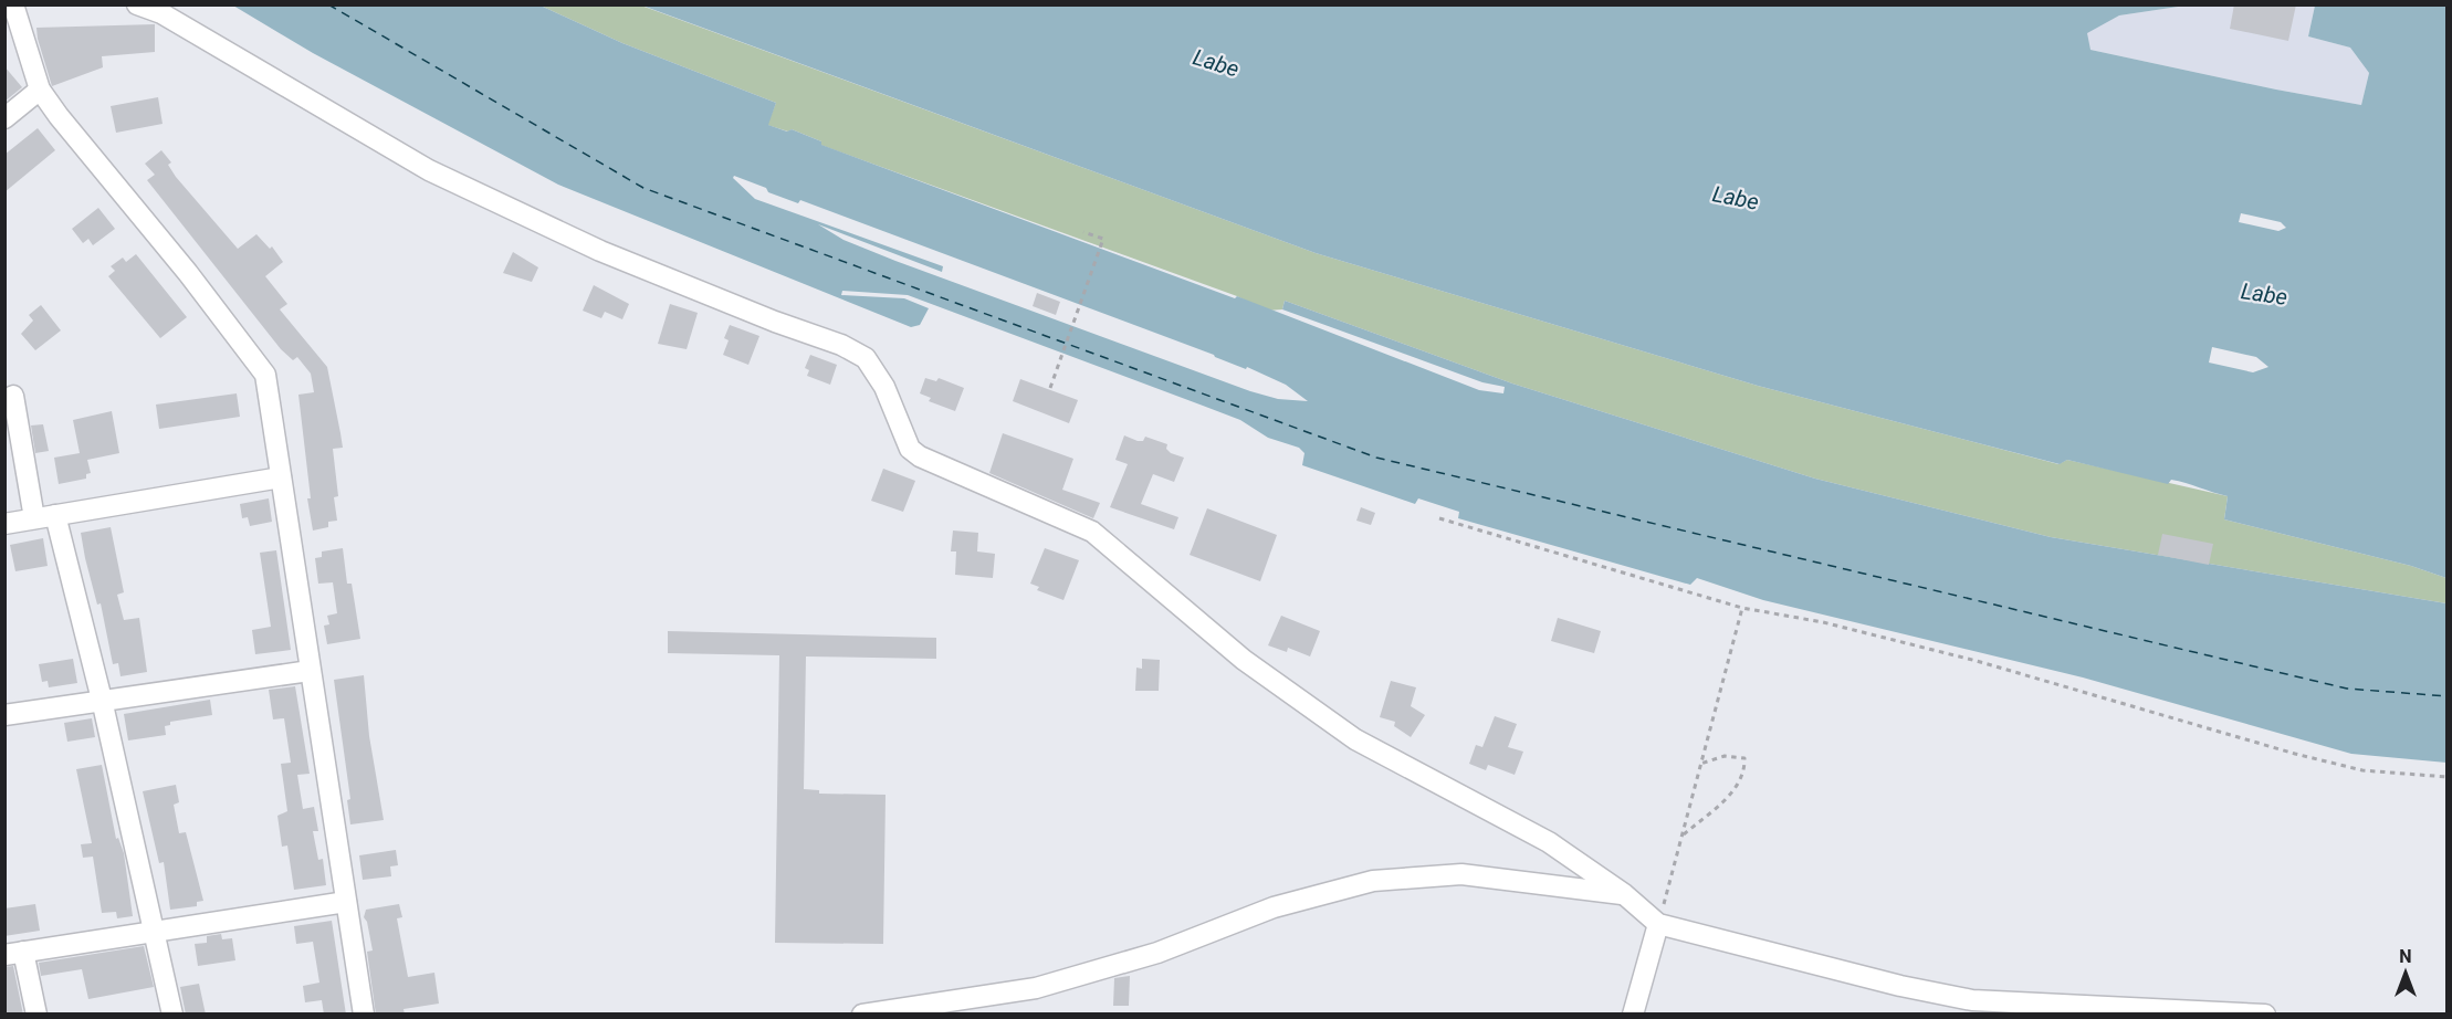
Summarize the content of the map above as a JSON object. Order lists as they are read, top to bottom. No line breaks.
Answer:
{"water":["Labe"],"north":"top"}
